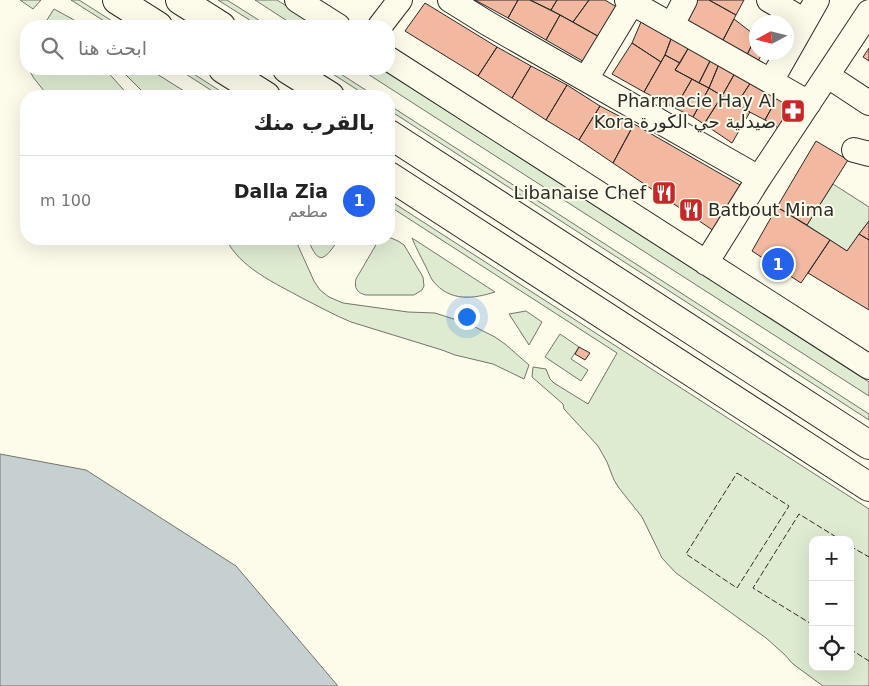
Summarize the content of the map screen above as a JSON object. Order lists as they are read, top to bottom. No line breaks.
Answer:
{"places":{"pharmacy":["Pharmacie Hay Al Kora صيدلية حي الكورة"],"restaurant":["Libanaise Chef","Batbout Mima"]},"north":"left","page":{"search":"ابحث هنا","heading":"بالقرب منك","list":[{"mark":"1","name":"Dalla Zia","note":"مطعم","value":"100 m"}],"pins":"1","map_buttons":["+","−"]}}
